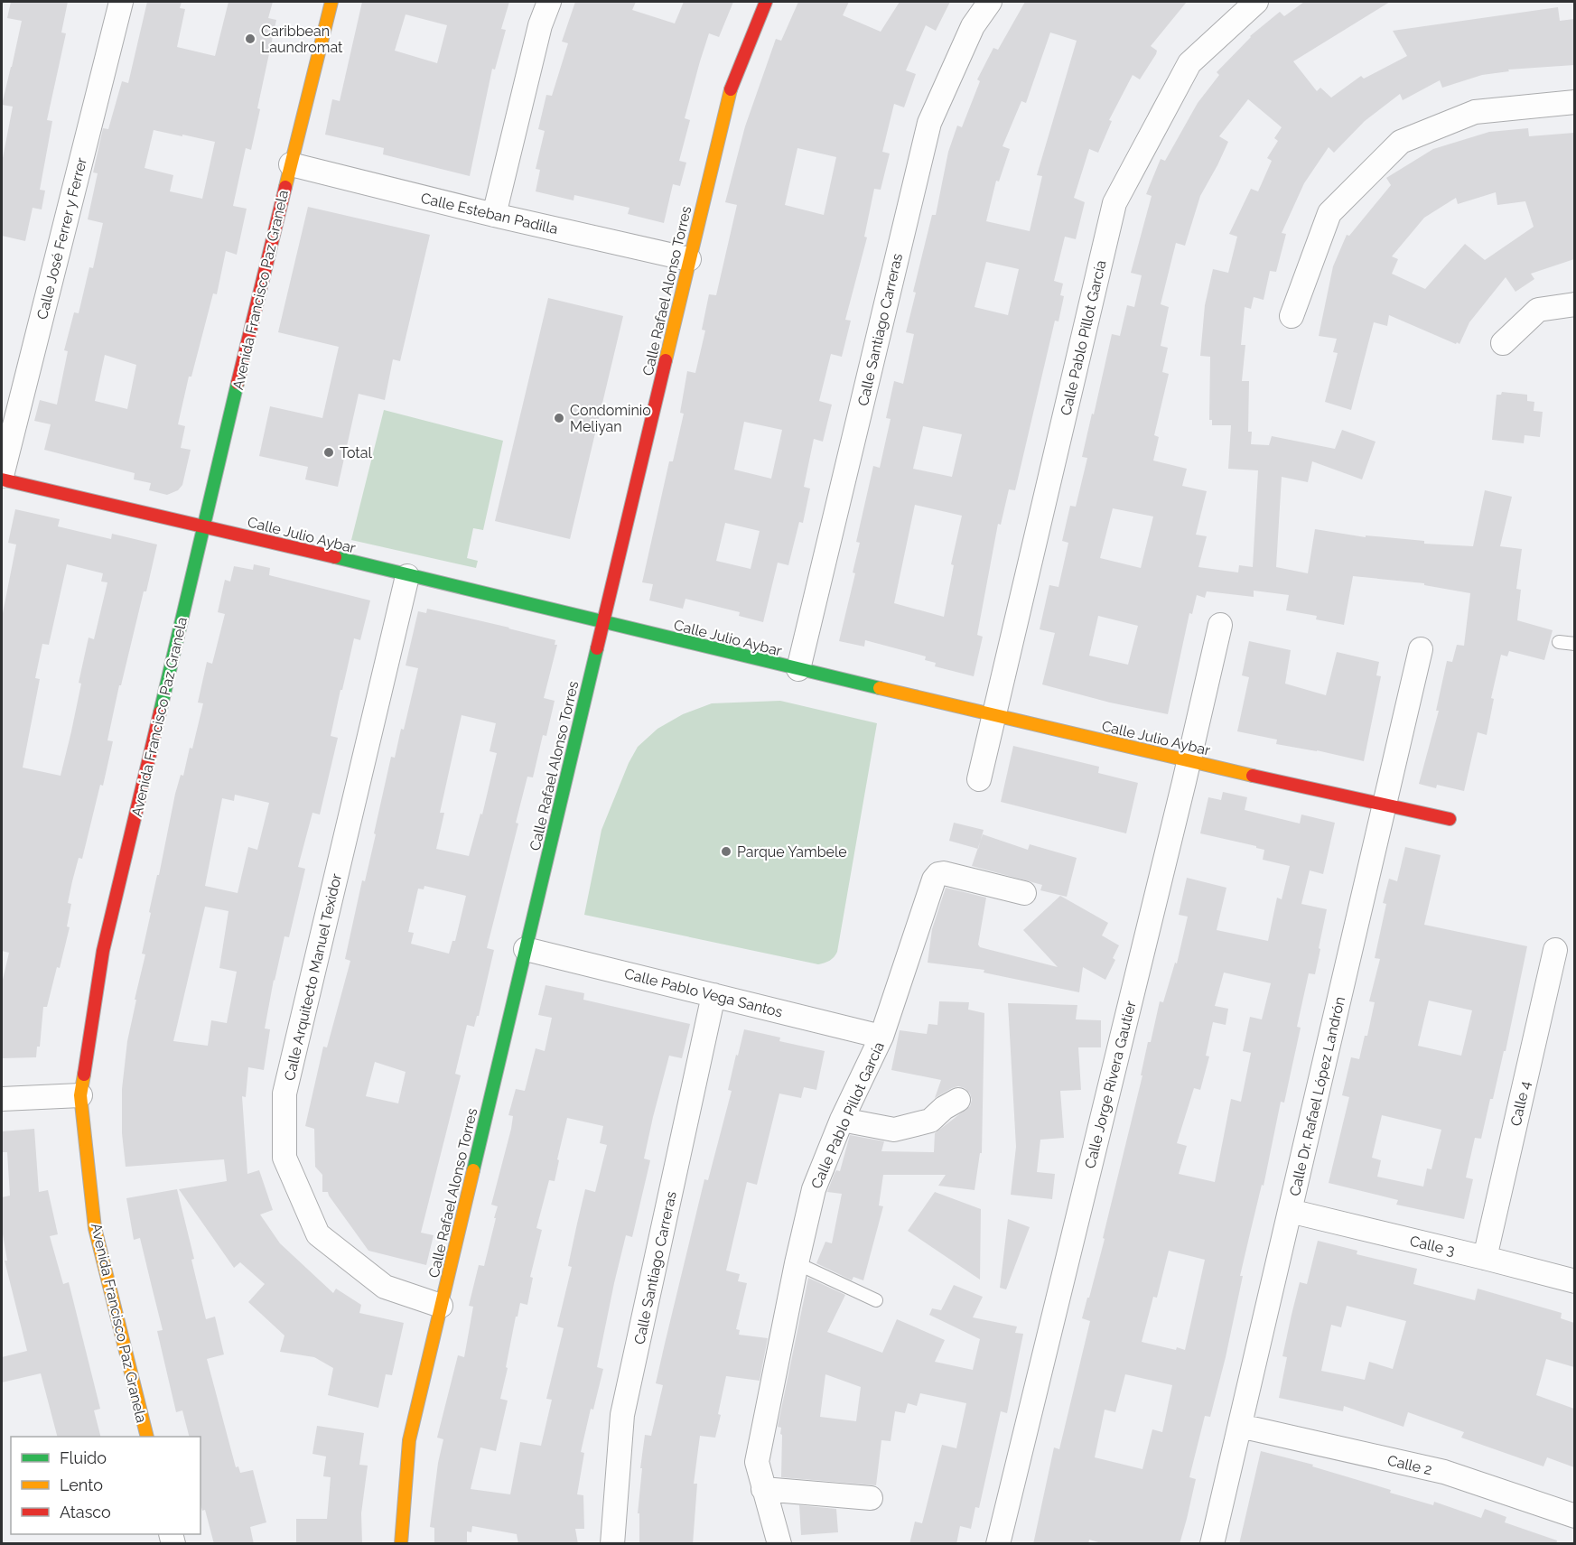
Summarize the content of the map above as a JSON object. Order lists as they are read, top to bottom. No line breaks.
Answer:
{"streets":{"street":["Calle Esteban Padilla","Calle José Ferrer y Ferrer","Avenida Francisco Paz Granela","Calle Rafael Alonso Torres","Calle Santiago Carreras","Calle Pablo Pillot García","Calle Julio Aybar","Calle Arquitecto Manuel Texidor","Calle Pablo Vega Santos","Calle Jorge Rivera Gautier","Calle Dr. Rafael López Landrón","Calle 4","Calle 3","Calle 2"]},"crossings":[["Calle Esteban Padilla","Avenida Francisco Paz Granela"],["Calle Esteban Padilla","Calle Rafael Alonso Torres"],["Calle José Ferrer y Ferrer","Calle Julio Aybar"],["Avenida Francisco Paz Granela","Calle Julio Aybar"],["Calle Rafael Alonso Torres","Calle Julio Aybar"],["Calle Rafael Alonso Torres","Calle Arquitecto Manuel Texidor"],["Calle Rafael Alonso Torres","Calle Pablo Vega Santos"],["Calle Santiago Carreras","Calle Julio Aybar"],["Calle Santiago Carreras","Calle Pablo Vega Santos"],["Calle Pablo Pillot García","Calle Julio Aybar"],["Calle Pablo Pillot García","Calle Pablo Vega Santos"],["Calle Julio Aybar","Calle Arquitecto Manuel Texidor"],["Calle Julio Aybar","Calle Jorge Rivera Gautier"],["Calle Julio Aybar","Calle Dr. Rafael López Landrón"],["Calle Dr. Rafael López Landrón","Calle 3"],["Calle Dr. Rafael López Landrón","Calle 2"],["Calle 4","Calle 3"]],"places":["Caribbean Laundromat","Condominio Meliyan","Total","Parque Yambele"],"legend":["Fluido","Lento","Atasco"]}
